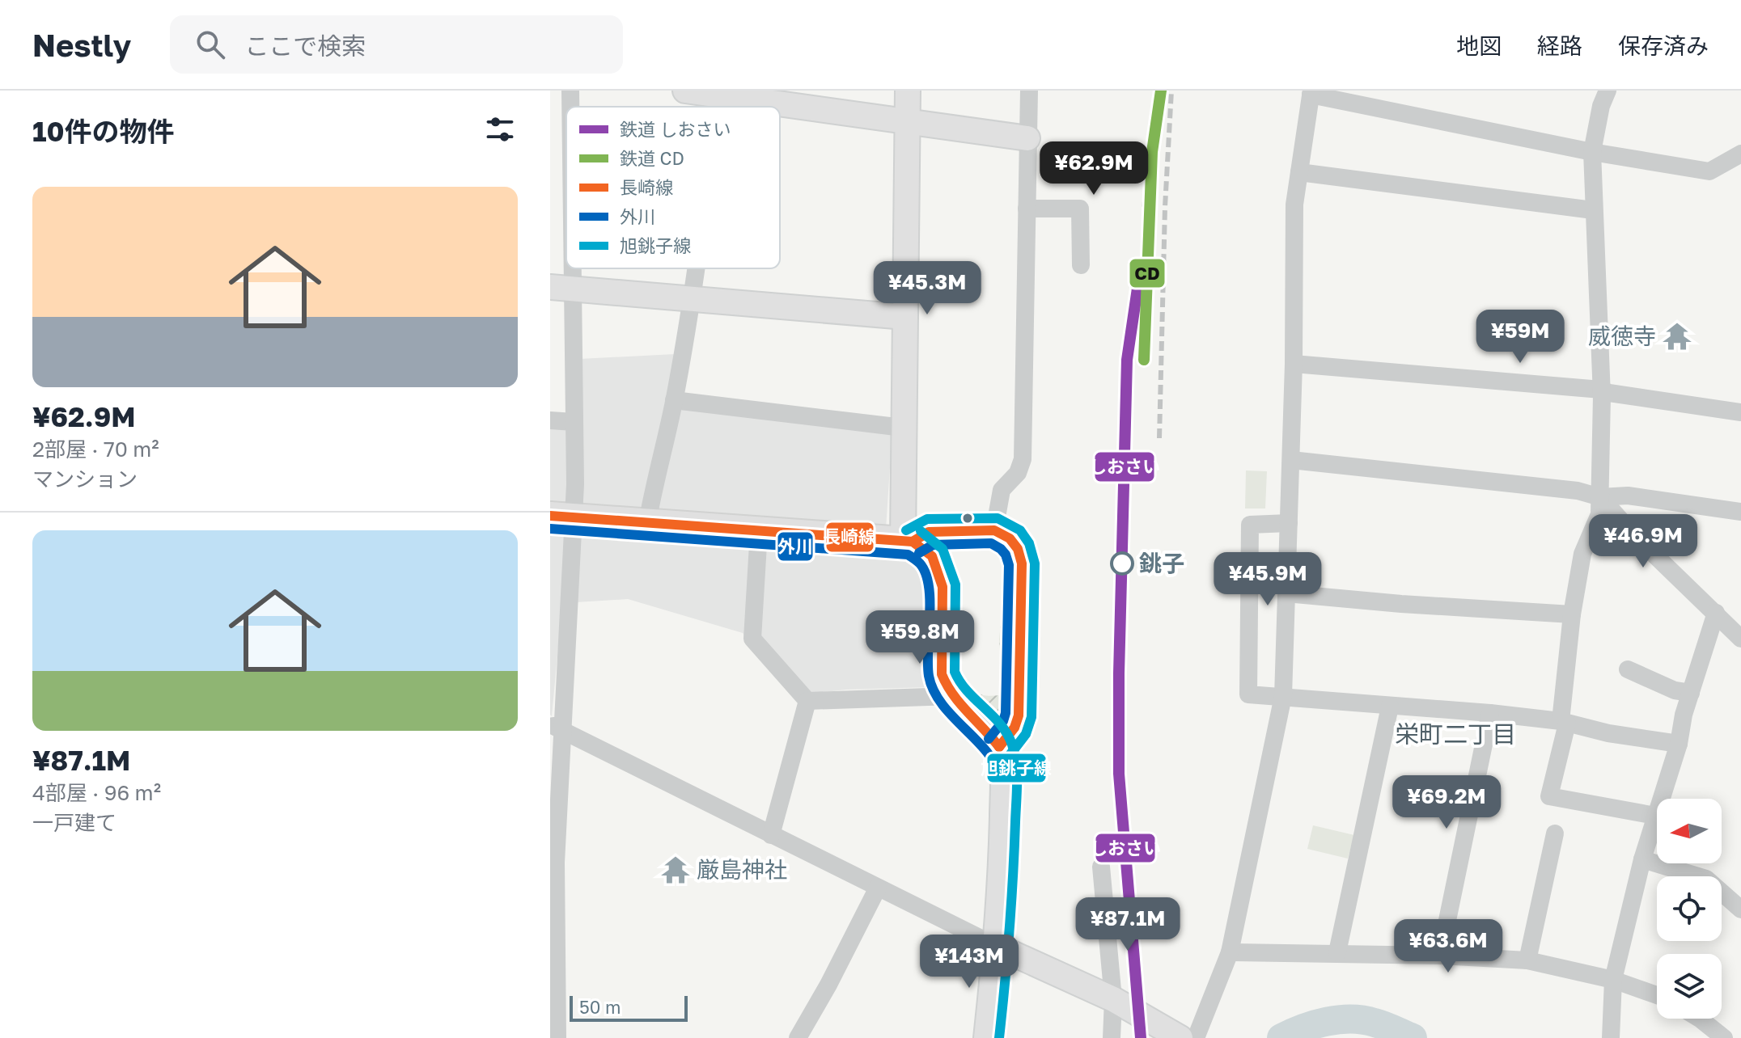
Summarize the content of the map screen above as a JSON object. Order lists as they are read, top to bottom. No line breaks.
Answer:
{"districts":["栄町二丁目"],"places":{"temple":["威徳寺","厳島神社"],"other":["銚子"]},"lines":["rail line CD","rail line しおさい","transit line 長崎線","transit line 旭銚子線","transit line 外川"],"legend":["鉄道 しおさい","鉄道 CD","長崎線","外川","旭銚子線"],"scale_bar":"50 m","north":"left","page":{"header":"Nestly","search":"ここで検索","nav":["地図","経路","保存済み"],"heading":"10件の物件","price":["¥62.9M","¥45.3M","¥59M","¥46.9M","¥45.9M","¥59.8M","¥69.2M","¥87.1M","¥63.6M","¥143M"],"list":[{"name":"¥62.9M","note":"2部屋 · 70 m² · マンション"},{"name":"¥87.1M","note":"4部屋 · 96 m² · 一戸建て"}],"scale":"50 m"}}
